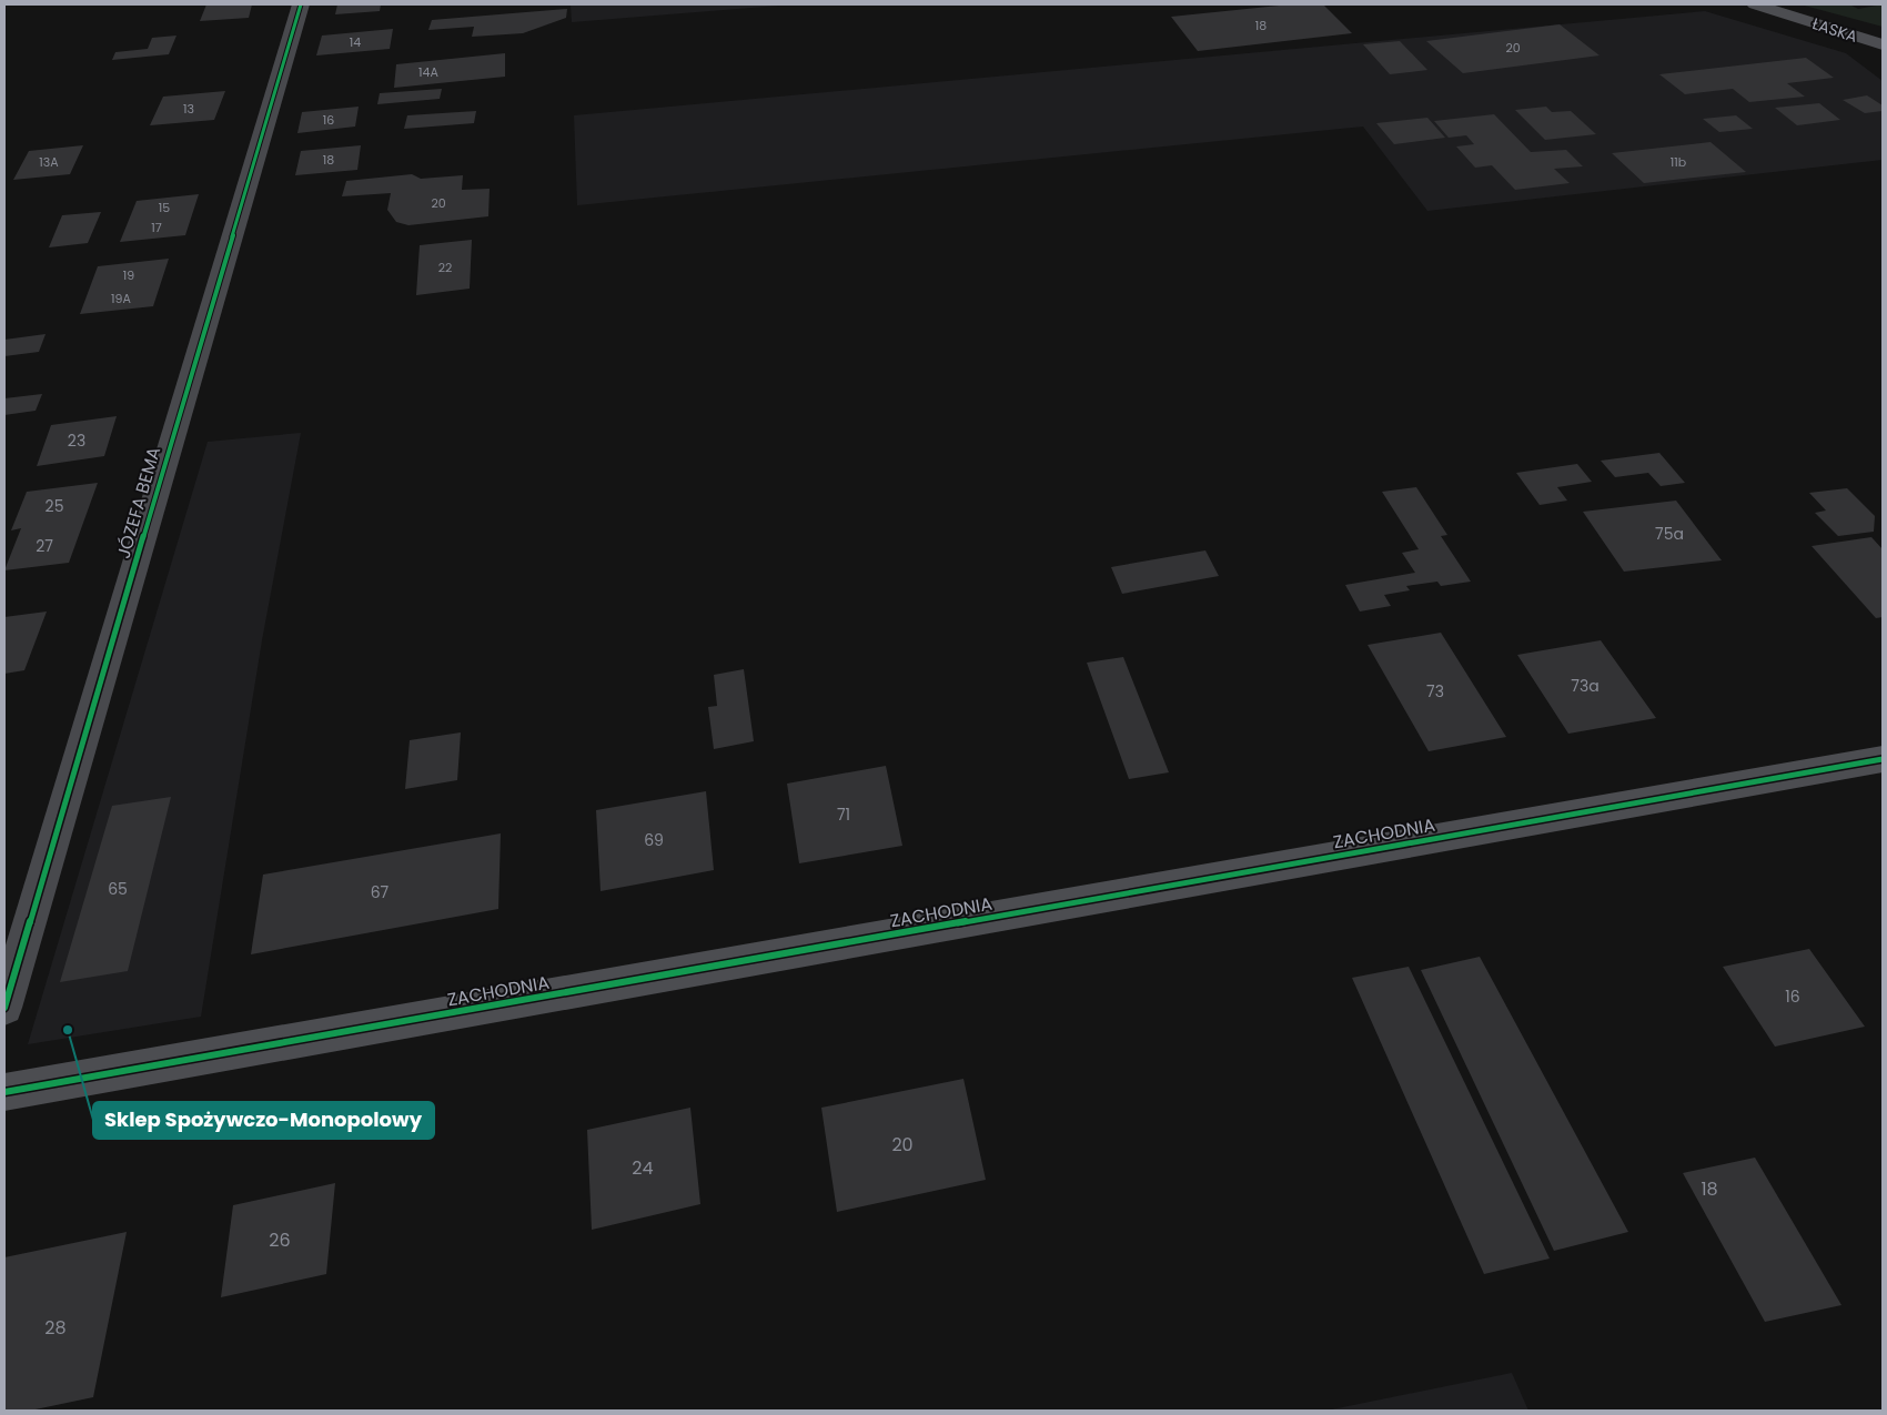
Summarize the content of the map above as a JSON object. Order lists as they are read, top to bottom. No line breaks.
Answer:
{"streets":{"street":["ŁASKA","JÓZEFA BEMA","ZACHODNIA"]},"places":["Sklep Spożywczo-Monopolowy"],"house_numbers":["18","14","20","14A","13","16","18","13A","11b","20","15","17","22","19","19A","23","25","75a","27","73a","73","71","69","65","67","16","20","24","18","26","28"]}
